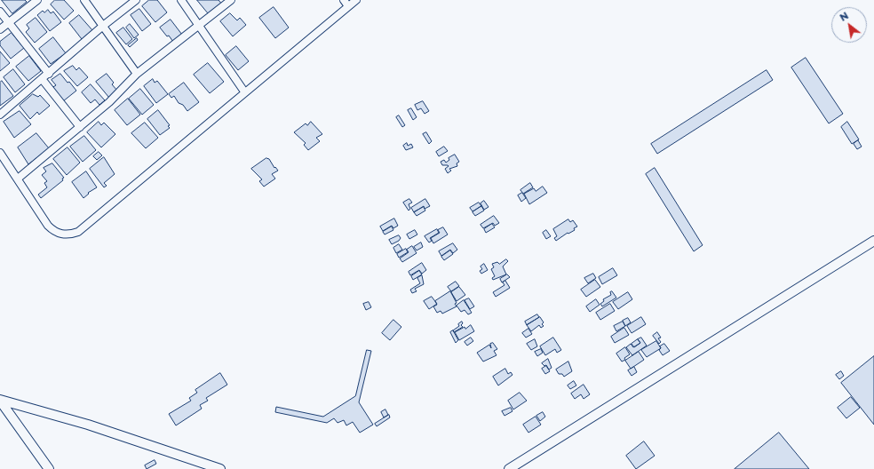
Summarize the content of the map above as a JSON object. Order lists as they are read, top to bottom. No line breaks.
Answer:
{"north":"top left"}
